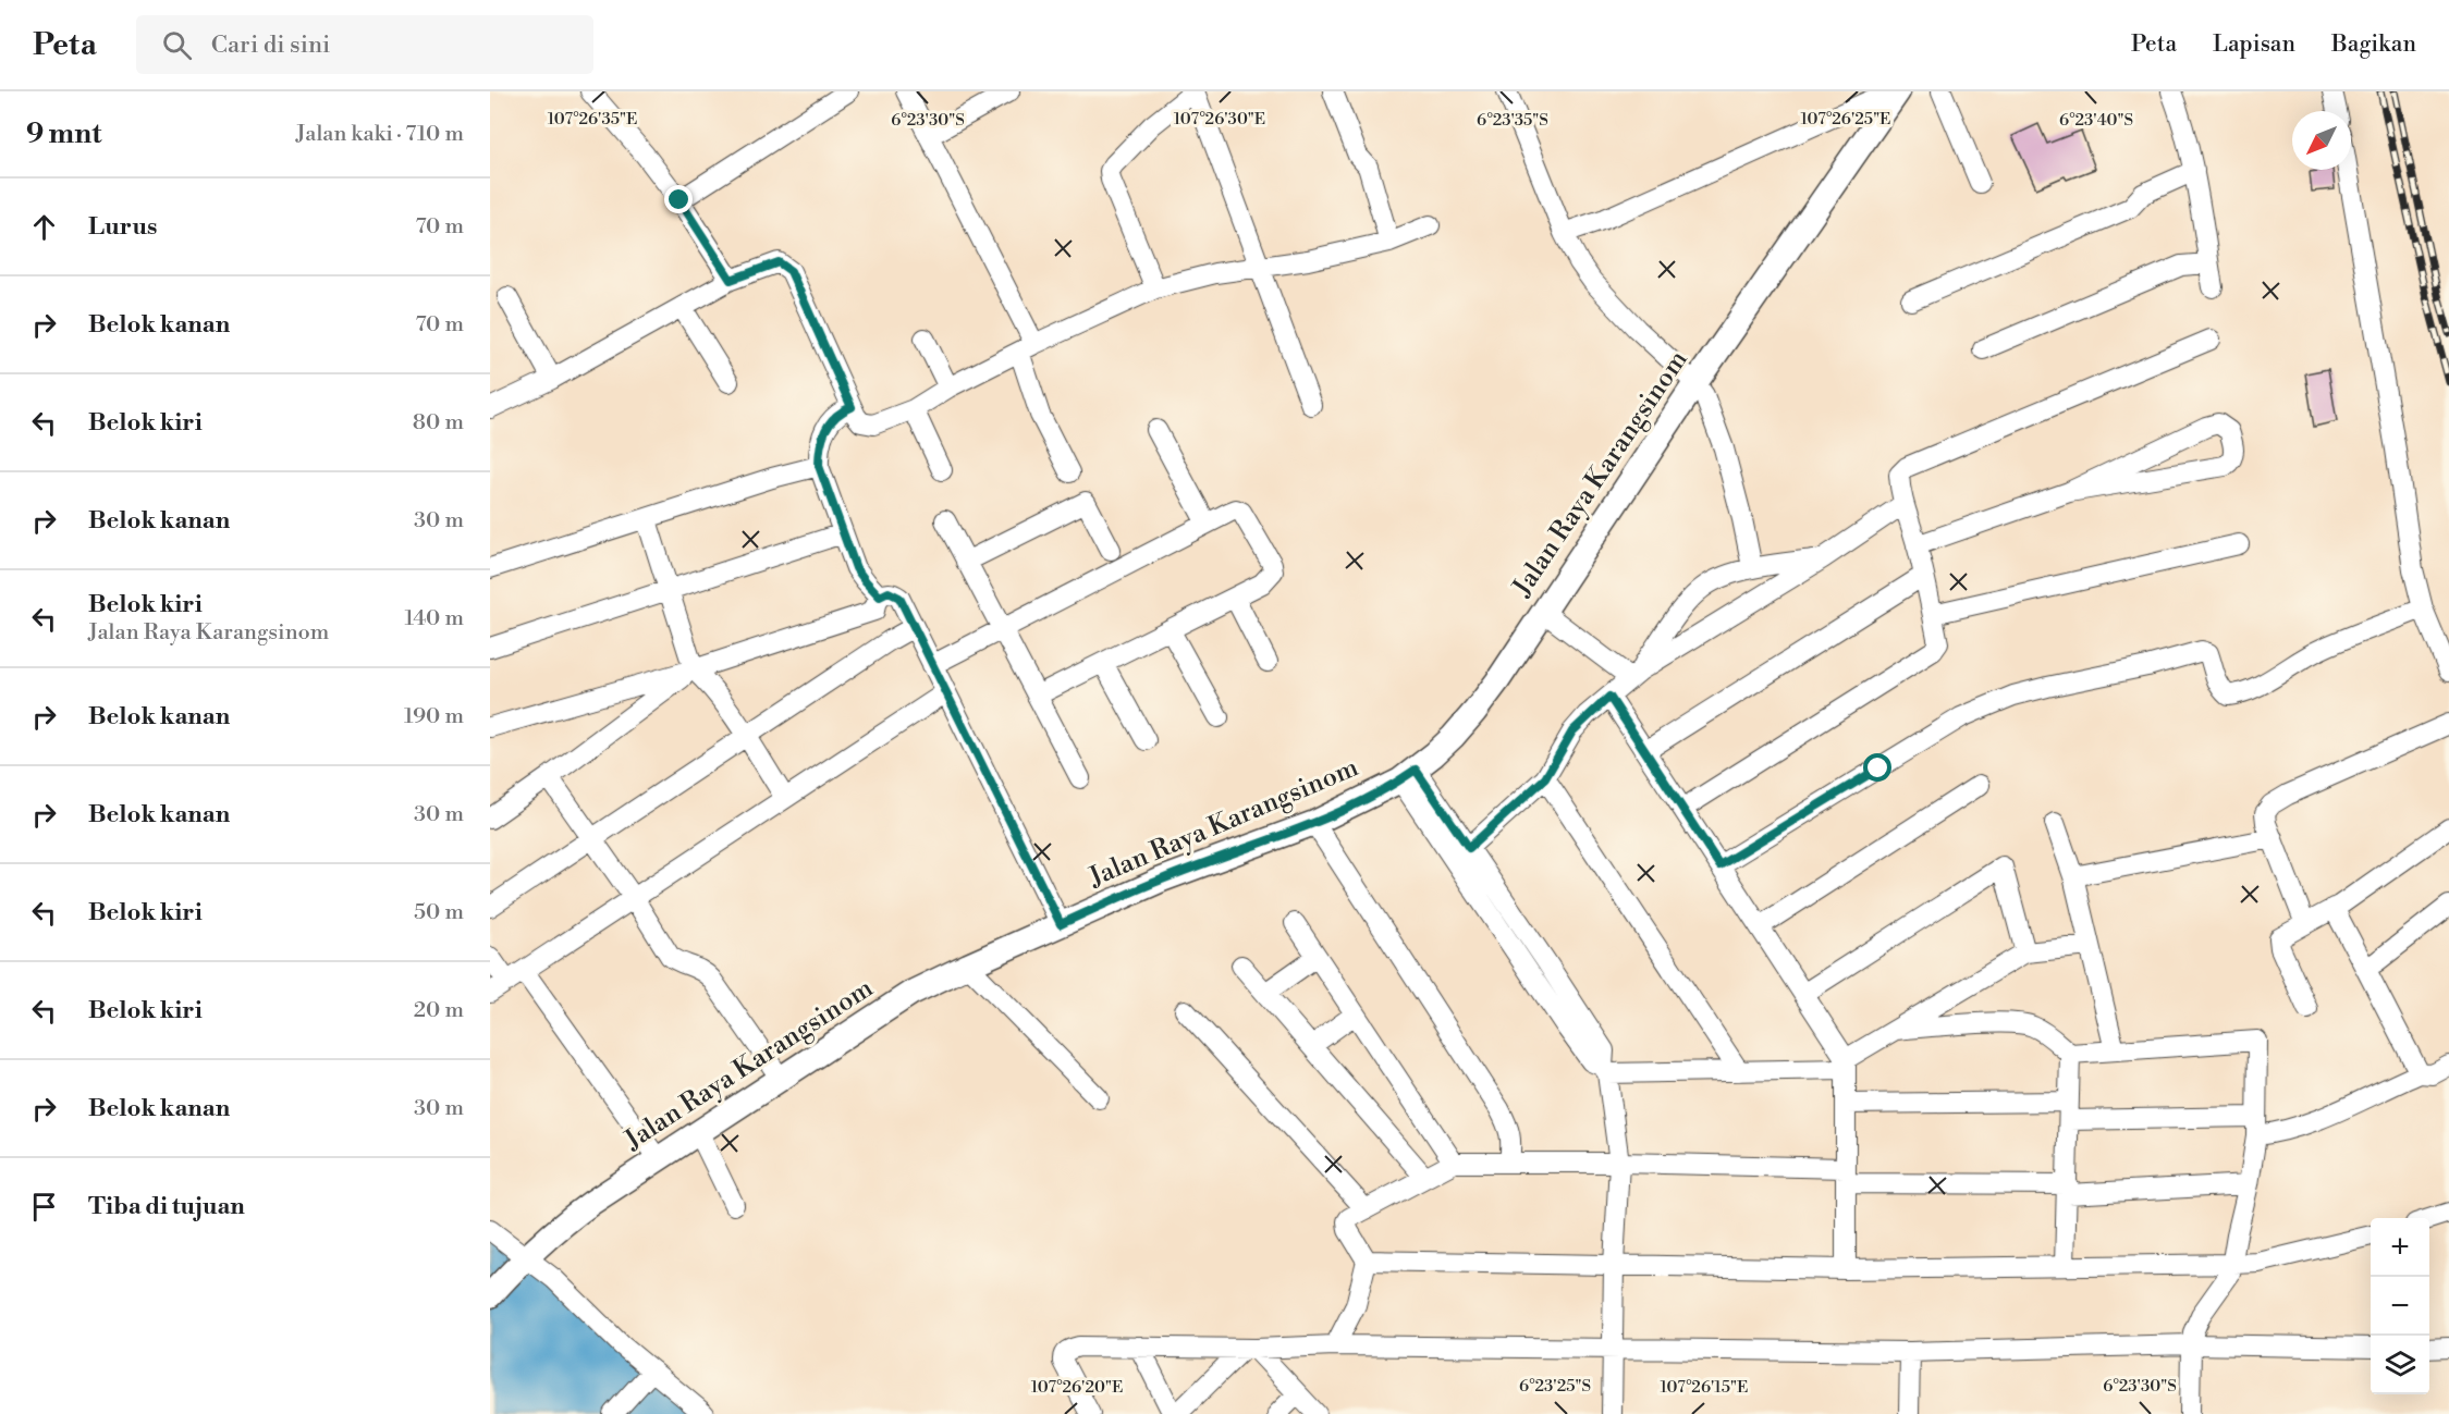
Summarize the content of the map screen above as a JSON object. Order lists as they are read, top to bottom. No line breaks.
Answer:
{"streets":{"street":["Jalan Raya Karangsinom"]},"north":"bottom left","page":{"header":"Peta","search":"Cari di sini","nav":["Peta","Lapisan","Bagikan"],"heading":["9 mnt","Jalan kaki · 710 m"],"list":[["Lurus","70 m"],["Belok kanan","70 m"],["Belok kiri","80 m"],["Belok kanan","30 m"],["Belok kiri","Jalan Raya Karangsinom","140 m"],["Belok kanan","190 m"],["Belok kanan","30 m"],["Belok kiri","50 m"],["Belok kiri","20 m"],["Belok kanan","30 m"],"Tiba di tujuan"],"map_buttons":["+","−"]},"coordinates":["107°26'35\"E","107°26'30\"E","107°26'25\"E","6°23'30\"S","6°23'35\"S","6°23'40\"S","6°23'25\"S","107°26'20\"E","107°26'15\"E"]}
